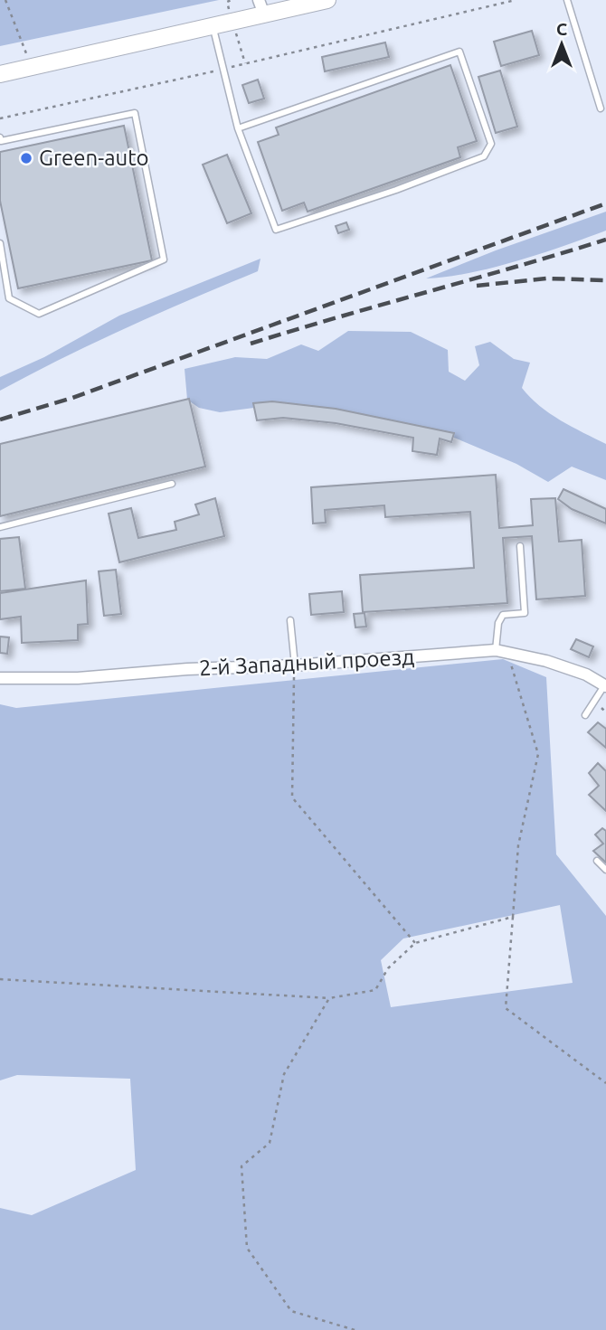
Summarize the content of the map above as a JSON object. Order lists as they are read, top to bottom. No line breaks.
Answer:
{"streets":{"street":["2-й Западный проезд"]},"places":["Green-auto"],"north":"top"}
